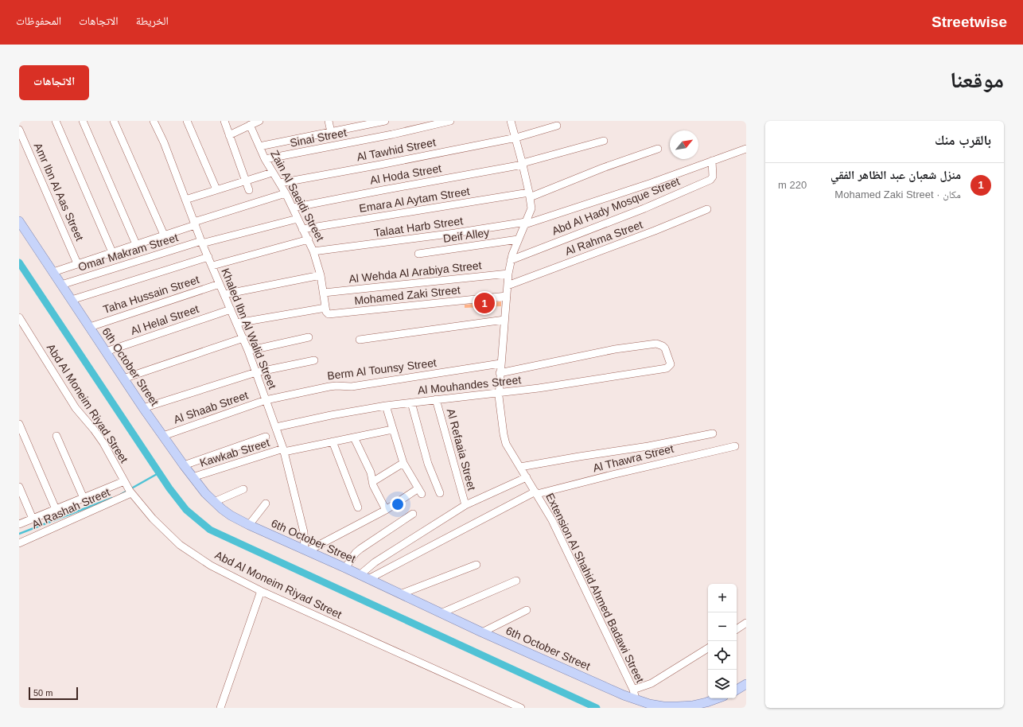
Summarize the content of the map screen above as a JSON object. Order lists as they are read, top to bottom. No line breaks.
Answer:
{"streets":{"main road":["6th October Street"],"street":["Sinai Street","Al Tawhid Street","Al Hoda Street","Amr Ibn Al Aas Street","Zain Al Saeidi Street","Emara Al Aytam Street","Abd Al Hady Mosque Street","Talaat Harb Street","Deif Alley","Al Rahma Street","Omar Makram Street","Al Wehda Al Arabiya Street","Taha Hussain Street","Mohamed Zaki Street","Al Helal Street","Khaled Ibn Al Walid Street","Berm Al Tounsy Street","Al Mouhandes Street","Abd Al Moneim Riyad Street","Al Shaab Street","Al Refaaia Street","Kawkab Street","Al Thawra Street","Al Rashah Street","Extension Al Shahid Ahmed Badawi Street"]},"crossings":[["Sinai Street","Zain Al Saeidi Street"],["Al Tawhid Street","Zain Al Saeidi Street"],["Al Tawhid Street","Extension Al Shahid Ahmed Badawi Street"],["Al Hoda Street","Zain Al Saeidi Street"],["Al Hoda Street","Extension Al Shahid Ahmed Badawi Street"],["Zain Al Saeidi Street","Emara Al Aytam Street"],["Zain Al Saeidi Street","Talaat Harb Street"],["Zain Al Saeidi Street","Omar Makram Street"],["Zain Al Saeidi Street","Al Wehda Al Arabiya Street"],["Zain Al Saeidi Street","Mohamed Zaki Street"],["Emara Al Aytam Street","Extension Al Shahid Ahmed Badawi Street"],["Abd Al Hady Mosque Street","Talaat Harb Street"],["Abd Al Hady Mosque Street","Extension Al Shahid Ahmed Badawi Street"],["Talaat Harb Street","Extension Al Shahid Ahmed Badawi Street"],["Deif Alley","Extension Al Shahid Ahmed Badawi Street"],["Al Rahma Street","Extension Al Shahid Ahmed Badawi Street"],["Omar Makram Street","Khaled Ibn Al Walid Street"],["Omar Makram Street","6th October Street"],["Al Wehda Al Arabiya Street","Extension Al Shahid Ahmed Badawi Street"],["Taha Hussain Street","Khaled Ibn Al Walid Street"],["Taha Hussain Street","6th October Street"],["Mohamed Zaki Street","Extension Al Shahid Ahmed Badawi Street"],["Al Helal Street","Khaled Ibn Al Walid Street"],["Al Helal Street","6th October Street"],["Khaled Ibn Al Walid Street","6th October Street"],["Khaled Ibn Al Walid Street","Berm Al Tounsy Street"],["Khaled Ibn Al Walid Street","Al Mouhandes Street"],["Khaled Ibn Al Walid Street","Al Shaab Street"],["Khaled Ibn Al Walid Street","Kawkab Street"],["6th October Street","Al Shaab Street"],["6th October Street","Kawkab Street"],["6th October Street","Al Thawra Street"],["6th October Street","Extension Al Shahid Ahmed Badawi Street"],["Berm Al Tounsy Street","Al Shaab Street"],["Berm Al Tounsy Street","Extension Al Shahid Ahmed Badawi Street"],["Al Mouhandes Street","Al Refaaia Street"],["Al Mouhandes Street","Extension Al Shahid Ahmed Badawi Street"],["Abd Al Moneim Riyad Street","Al Rashah Street"],["Al Thawra Street","Extension Al Shahid Ahmed Badawi Street"]],"scale_bar":"50 m","north":"top right","page":{"header":"Streetwise","nav":["الخريطة","الاتجاهات","المحفوظات"],"title":"موقعنا","buttons":"الاتجاهات","heading":"بالقرب منك","list":[{"mark":"1","name":"منزل شعبان عبد الظاهر الفقي","note":"مكان · Mohamed Zaki Street","value":"220 m"}],"pins":"1","map_buttons":["+","−"],"scale":"50 m"}}
